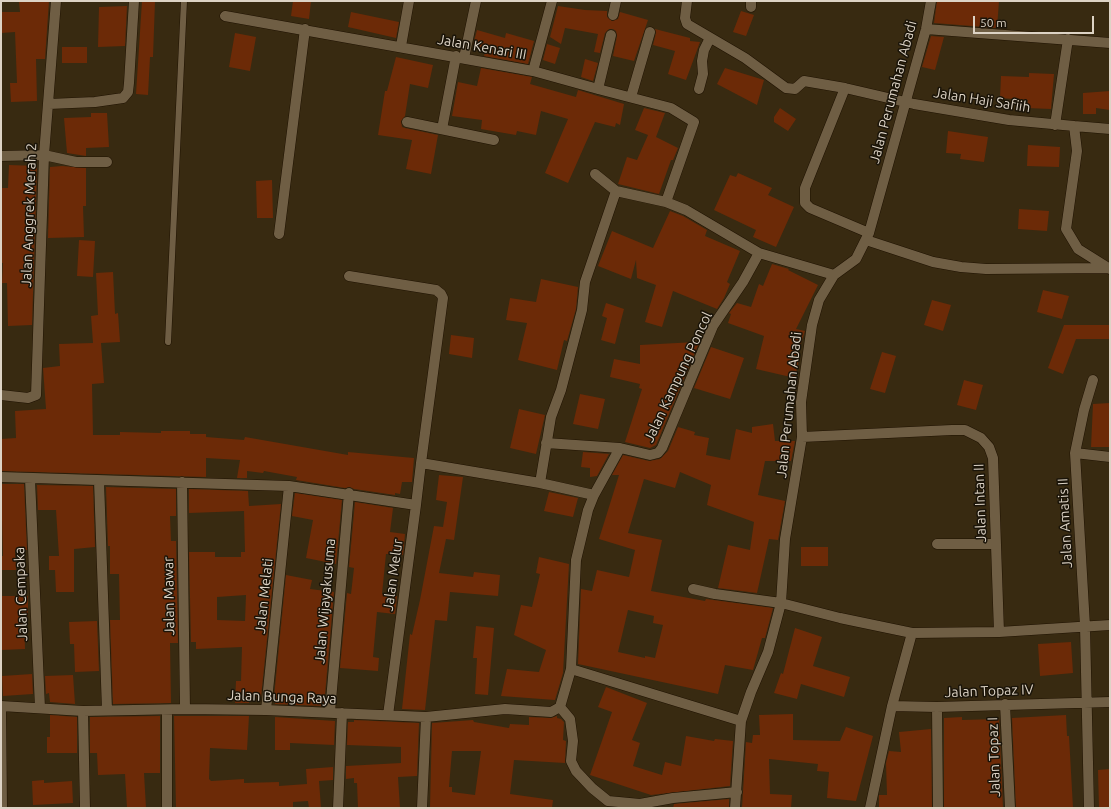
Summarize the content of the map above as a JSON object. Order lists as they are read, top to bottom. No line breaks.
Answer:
{"streets":{"street":["Jalan Kenari III","Jalan Perumahan Abadi","Jalan Haji Safiih","Jalan Anggrek Merah 2","Jalan Kampung Poncol","Jalan Intan II","Jalan Amatis II","Jalan Melur","Jalan Cempaka","Jalan Mawar","Jalan Melati","Jalan Wijayakusuma","Jalan Topaz IV","Jalan Bunga Raya","Jalan Topaz I"]},"crossings":[["Jalan Perumahan Abadi","Jalan Haji Safiih"],["Jalan Perumahan Abadi","Jalan Intan II"],["Jalan Melur","Jalan Bunga Raya"],["Jalan Cempaka","Jalan Bunga Raya"],["Jalan Mawar","Jalan Bunga Raya"],["Jalan Melati","Jalan Bunga Raya"],["Jalan Wijayakusuma","Jalan Bunga Raya"],["Jalan Topaz IV","Jalan Topaz I"]],"scale_bar":"50 m"}
